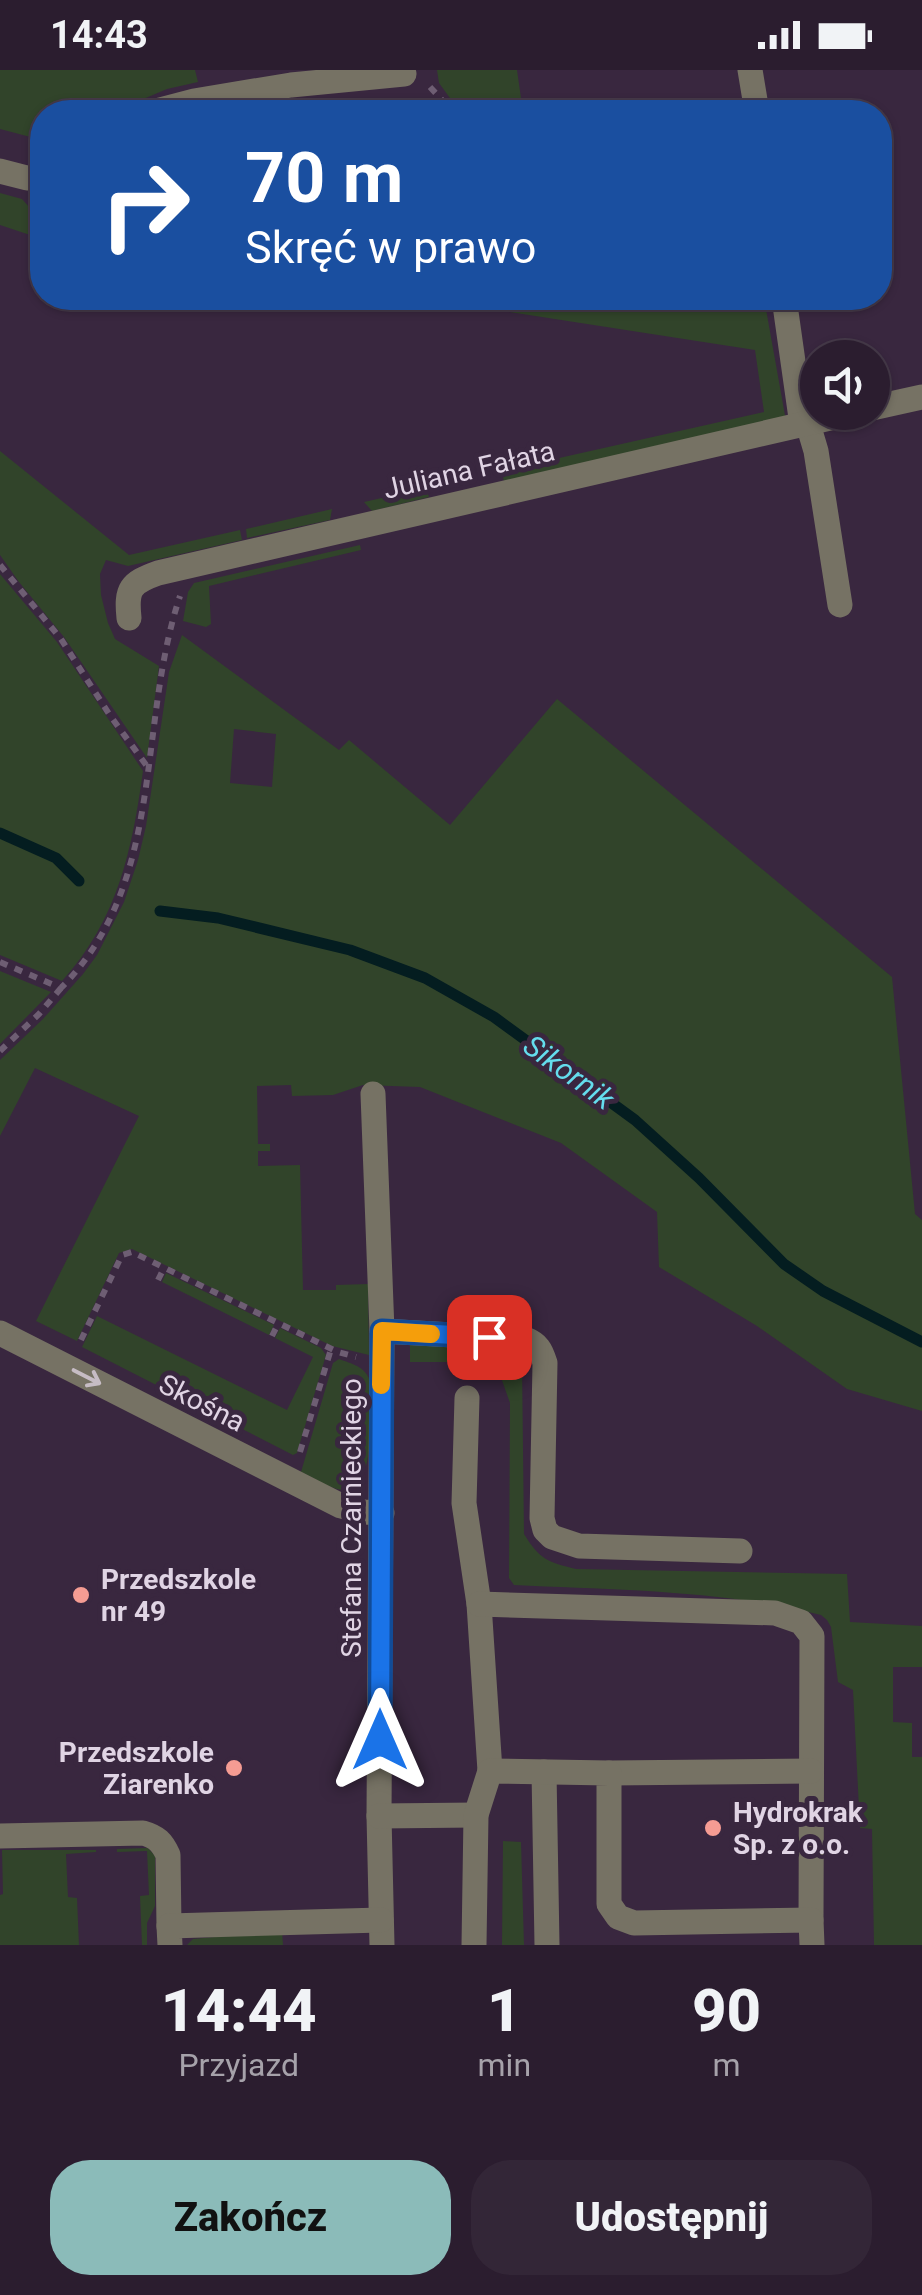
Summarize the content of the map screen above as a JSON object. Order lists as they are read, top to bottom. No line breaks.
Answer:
{"streets":{"street":["Juliana Fałata","Skośna","Stefana Czarnieckiego"]},"crossings":[["Skośna","Stefana Czarnieckiego"]],"one_way":["Skośna"],"water":["Sikornik"],"places":["Przedszkole nr 49","Przedszkole Ziarenko","Hydrokrak Sp. z o.o."],"page":{"status":"14:43","turn":["70 m","Skręć w prawo"],"eta":["14:44","Przyjazd","1","min","90","m"],"buttons":["Zakończ","Udostępnij"]}}
